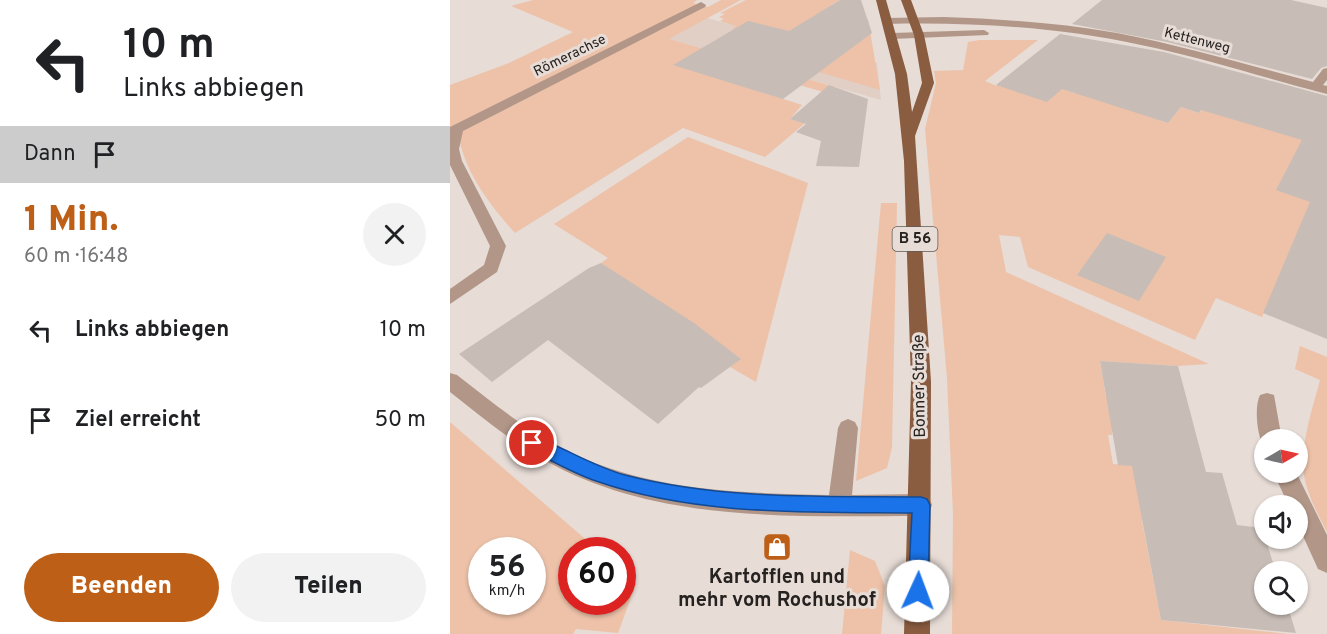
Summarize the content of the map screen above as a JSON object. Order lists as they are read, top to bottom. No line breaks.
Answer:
{"streets":{"main road":["B 56","Bonner Straße"],"street":["Kettenweg","Römerachse"]},"crossings":[["Kettenweg","Bonner Straße"]],"places":{"shop":["Kartofflen und mehr vom Rochushof"]},"north":"right","page":{"turn":["10 m","Links abbiegen"],"then":"Dann","heading":["1 Min.","60 m · 16:48"],"list":[{"name":"Links abbiegen","value":"10 m"},{"name":"Ziel erreicht","value":"50 m"}],"speed":"56 km/h","limit":"60","buttons":["Beenden","Teilen"]}}
